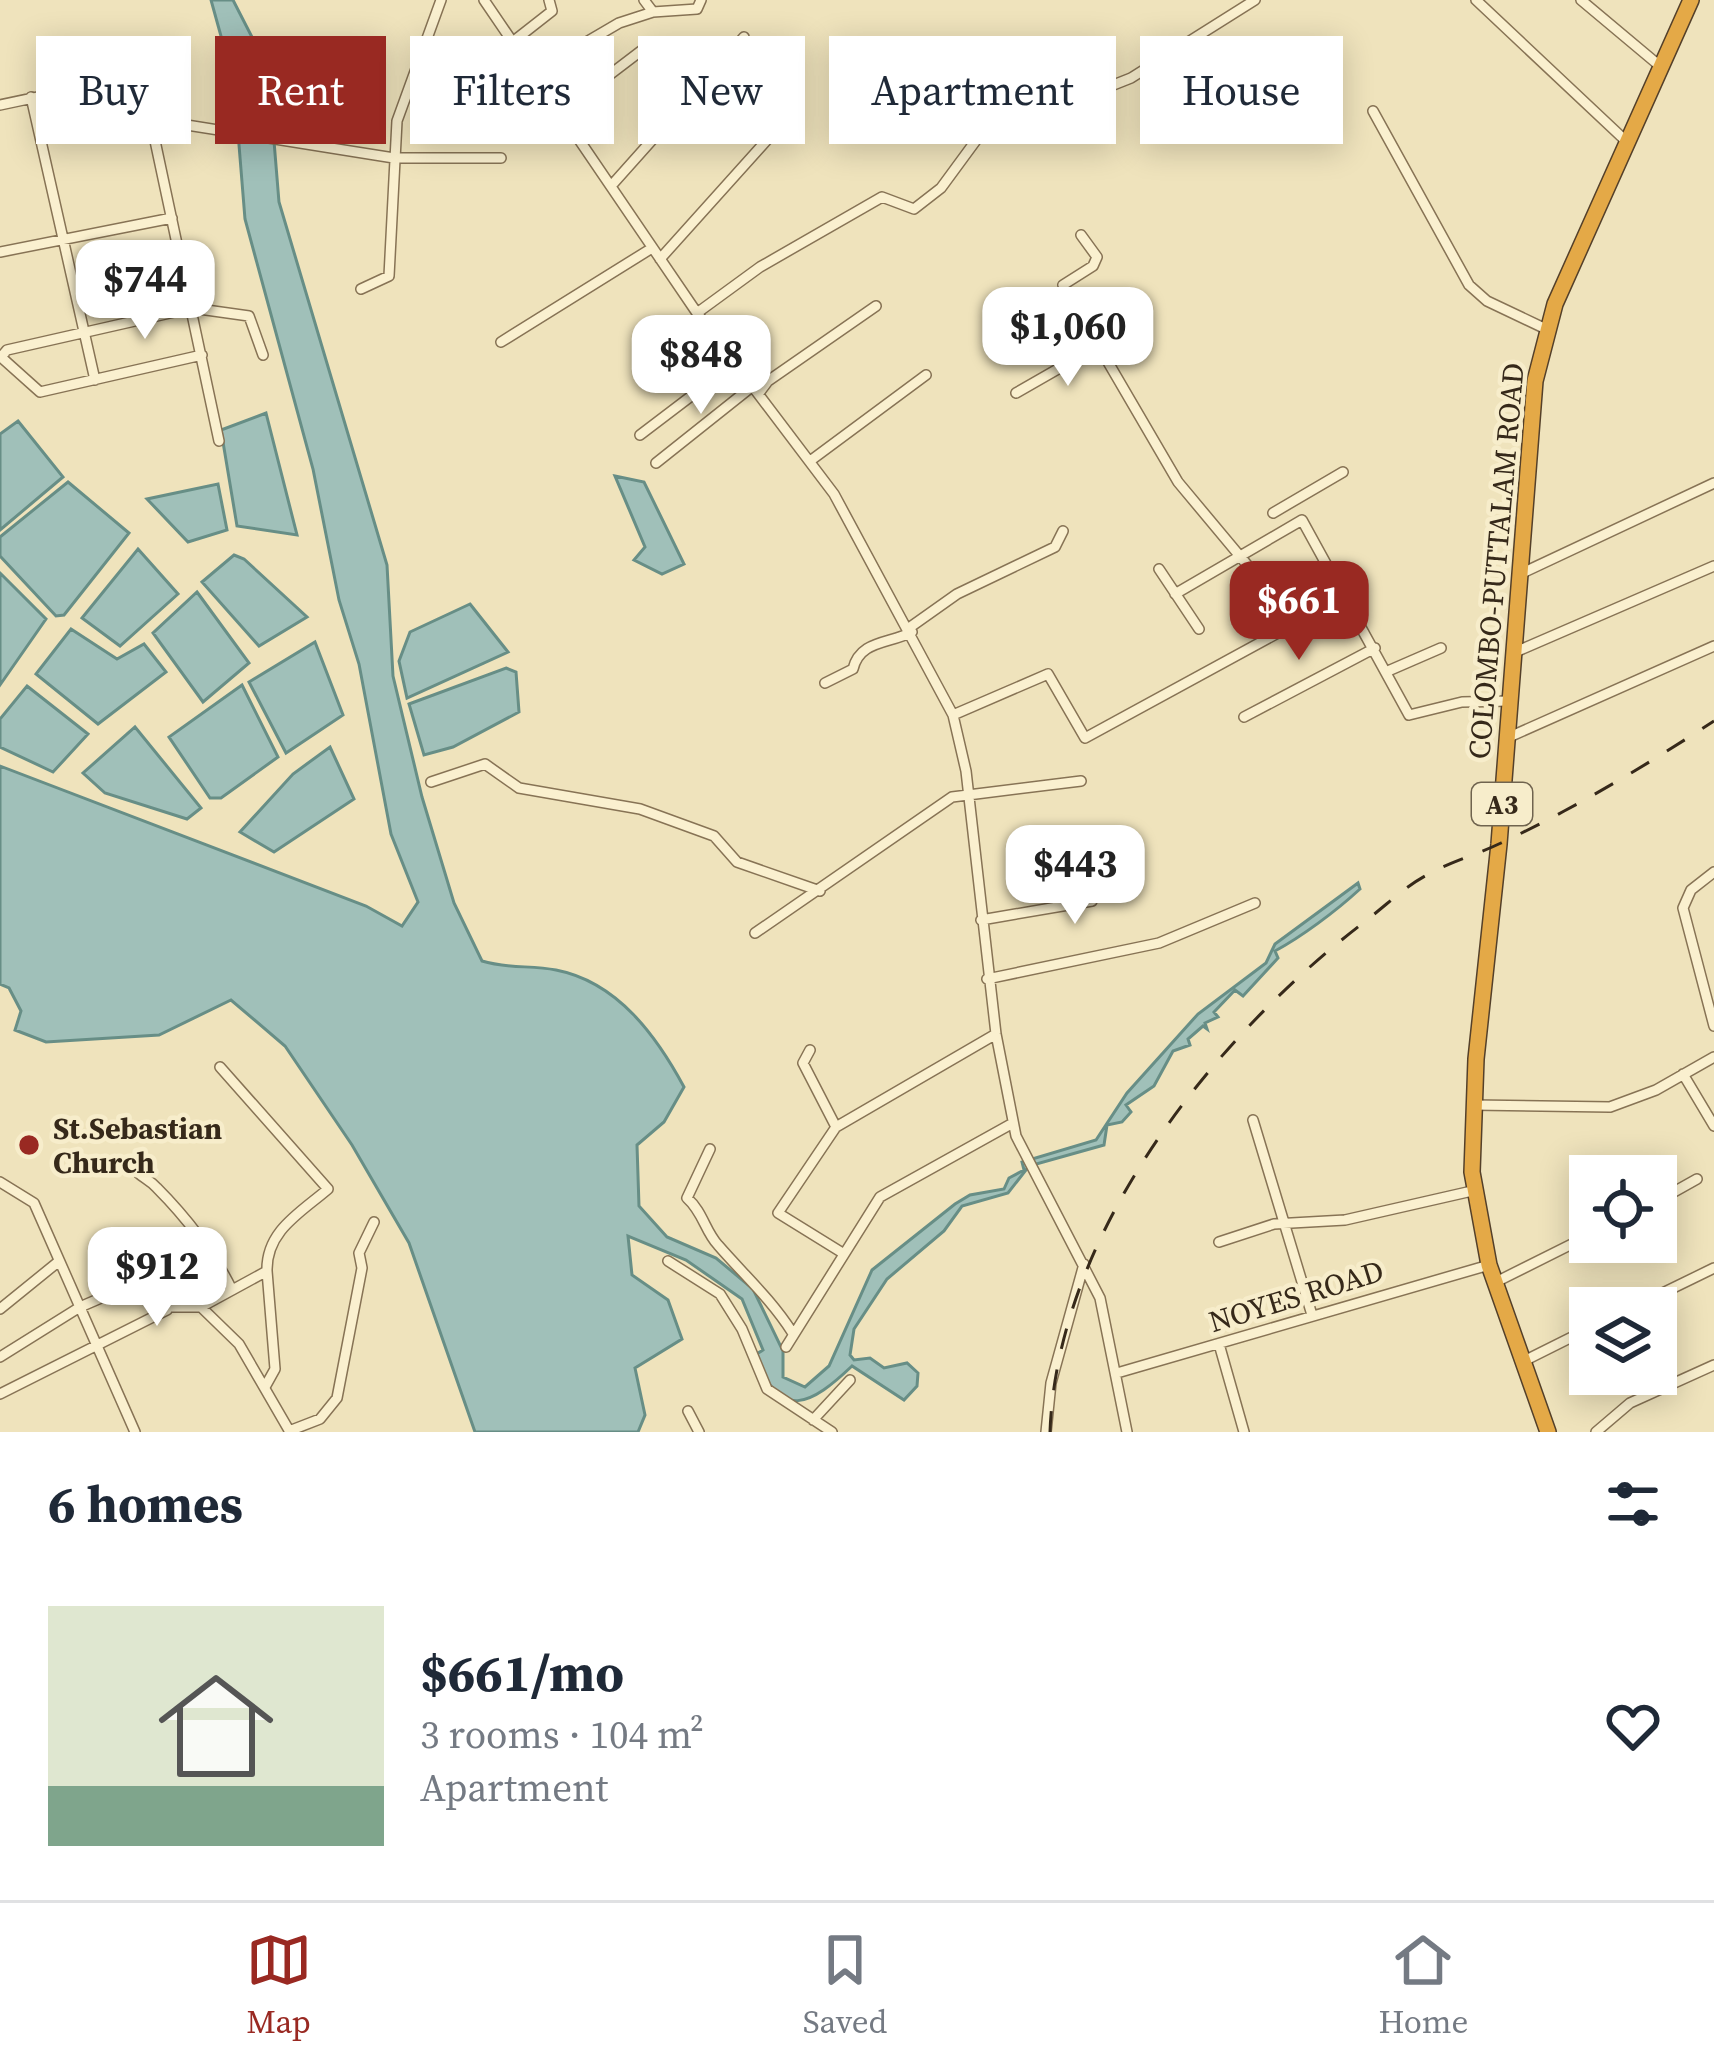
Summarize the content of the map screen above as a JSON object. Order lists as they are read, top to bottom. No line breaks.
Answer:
{"streets":{"highway":["COLOMBO-PUTTALAM ROAD","A3"],"street":["NOYES ROAD"]},"crossings":[["COLOMBO-PUTTALAM ROAD","NOYES ROAD"]],"places":["St.Sebastian Church"],"page":{"chip":["Buy","Rent","Filters","New","Apartment","House"],"price":["$744","$1,060","$848","$661","$443","$912"],"heading":"6 homes","list":[{"name":"$661/mo","note":"3 rooms · 104 m² · Apartment"}],"tabs":["Map","Saved","Home"]}}
